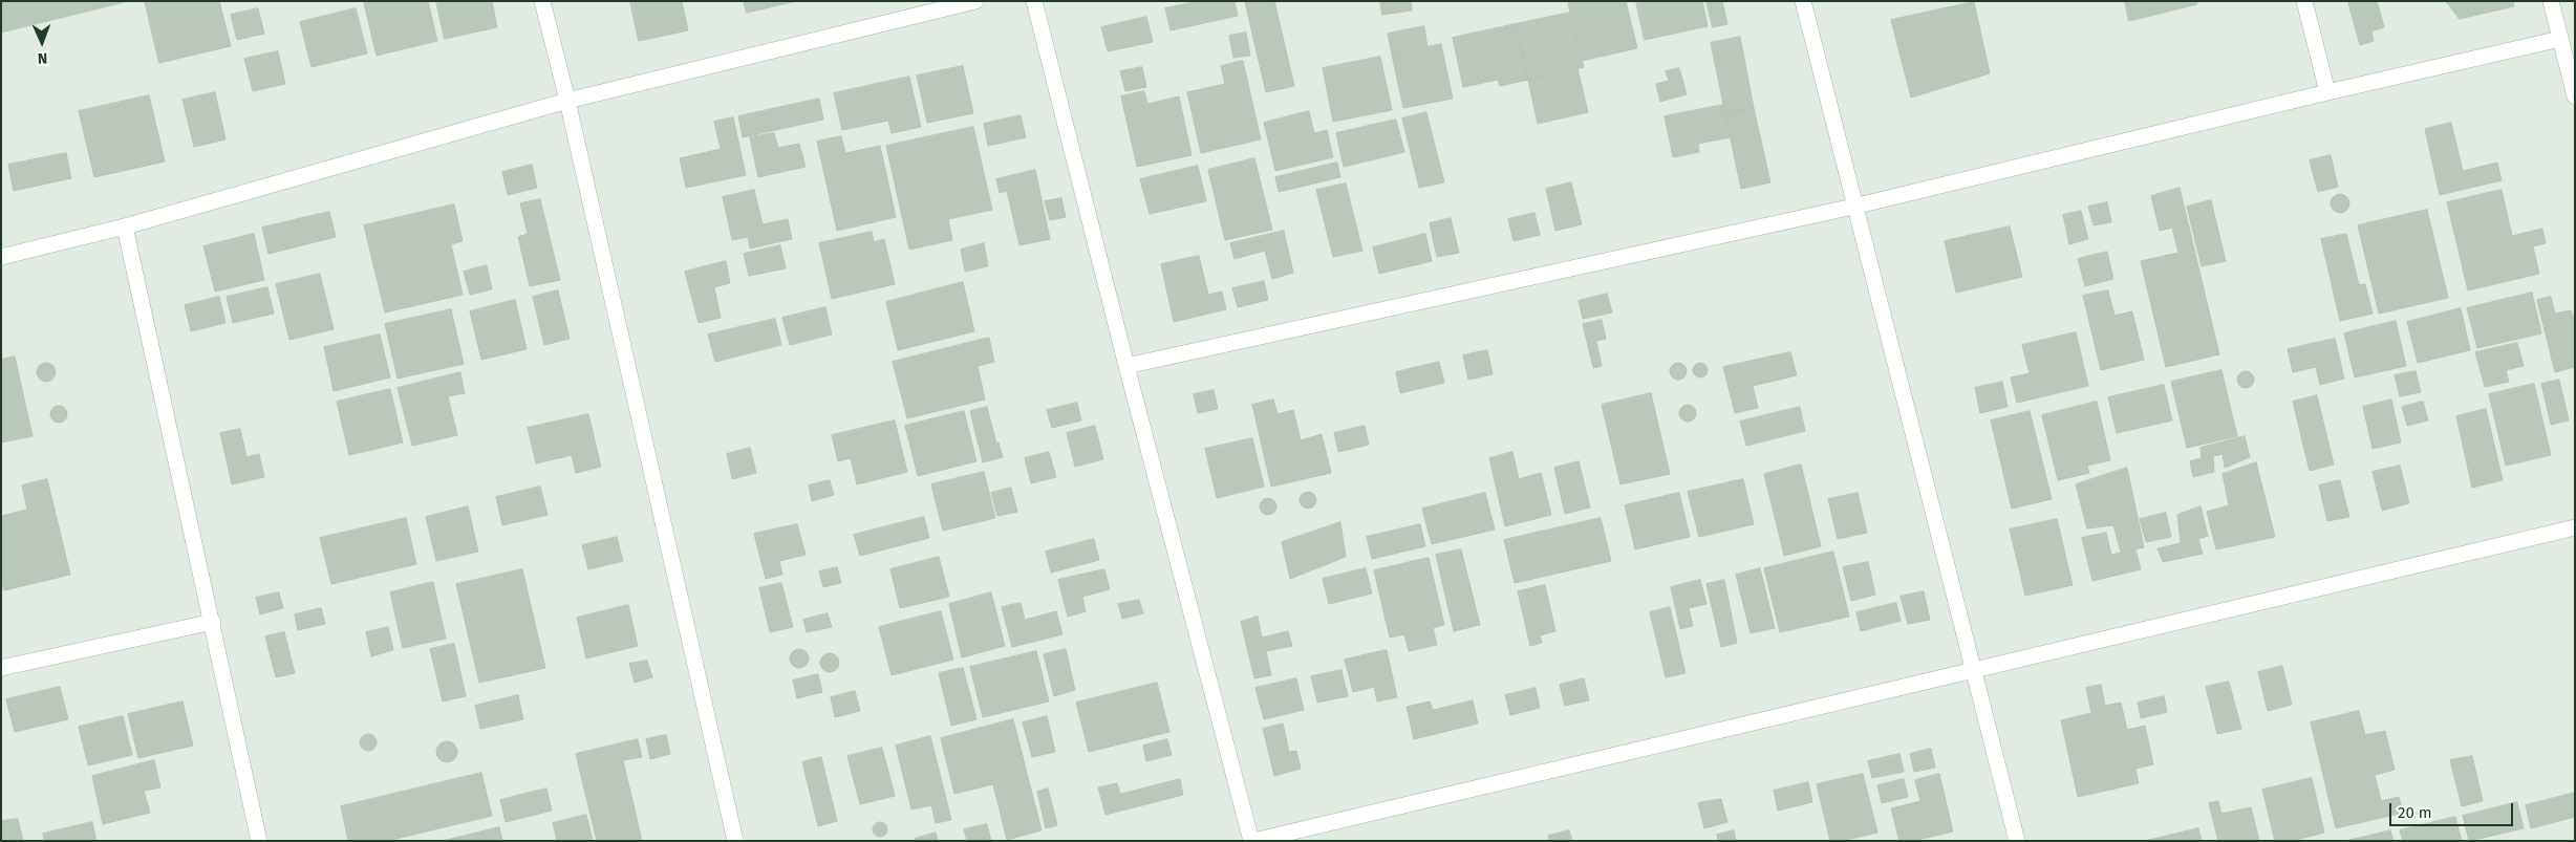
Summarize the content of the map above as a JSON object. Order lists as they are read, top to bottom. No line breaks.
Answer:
{"scale_bar":"20 m","north":"bottom"}
